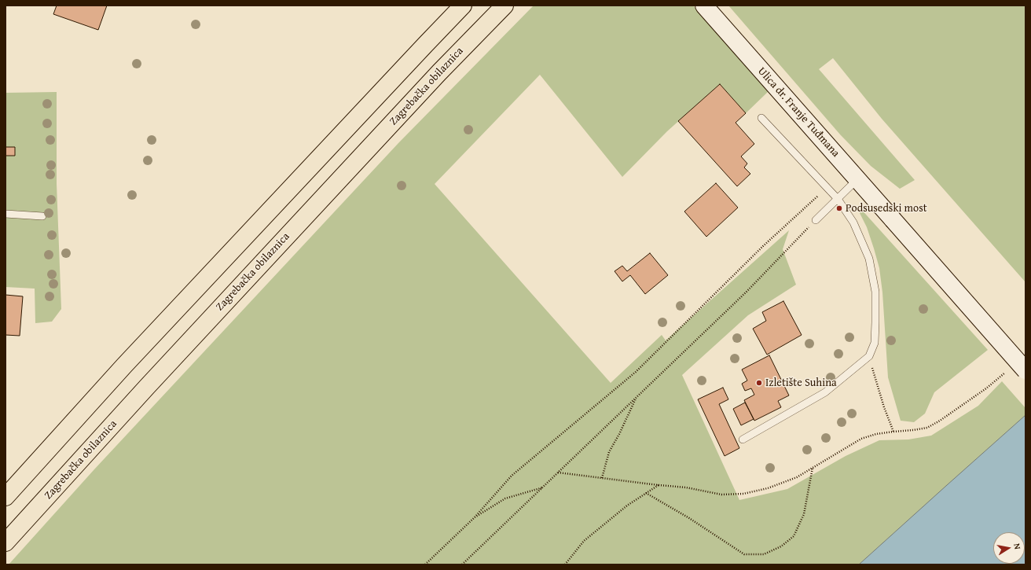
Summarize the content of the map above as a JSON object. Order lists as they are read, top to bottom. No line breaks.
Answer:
{"streets":{"highway":["Zagrebačka obilaznica"],"main road":["Ulica dr. Franje Tuđmana"]},"places":["Podsusedski most","Izletište Suhina"],"north":"right"}
